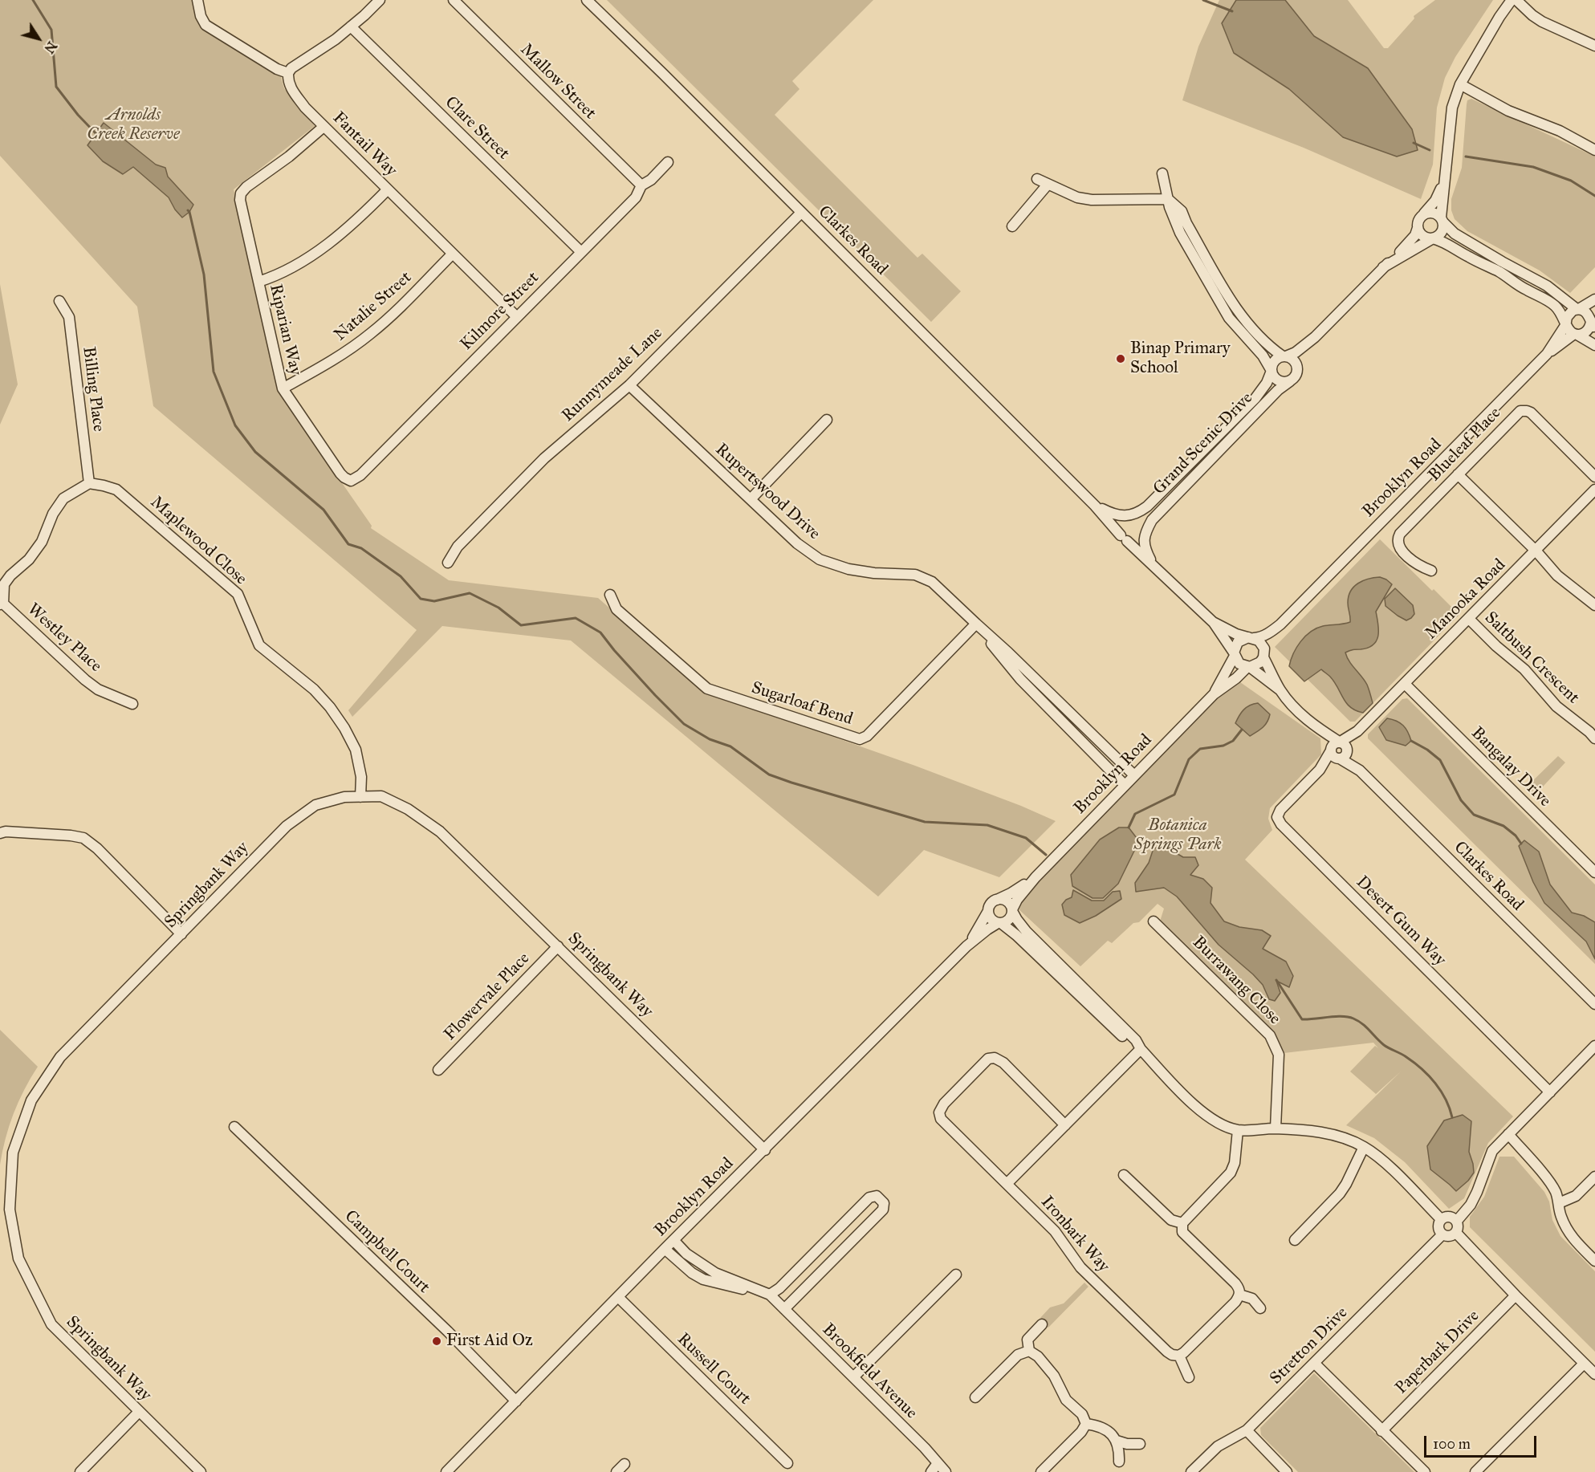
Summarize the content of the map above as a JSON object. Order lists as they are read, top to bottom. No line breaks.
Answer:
{"streets":{"street":["Mallow Street","Clare Street","Fantail Way","Clarkes Road","Natalie Street","Kilmore Street","Riparian Way","Runnymeade Lane","Billing Place","Grand Scenic Drive","Blueleaf Place","Brooklyn Road","Rupertswood Drive","Maplewood Close","Manooka Road","Westley Place","Saltbush Crescent","Sugarloaf Bend","Bangalay Drive","Springbank Way","Desert Gum Way","Burrawang Close","Flowervale Place","Ironbark Way","Campbell Court","Stretton Drive","Paperbark Drive","Russell Court","Brookfield Avenue"]},"crossings":[["Mallow Street","Kilmore Street"],["Clare Street","Kilmore Street"],["Fantail Way","Natalie Street"],["Fantail Way","Kilmore Street"],["Fantail Way","Riparian Way"],["Clarkes Road","Runnymeade Lane"],["Clarkes Road","Grand Scenic Drive"],["Clarkes Road","Brooklyn Road"],["Clarkes Road","Manooka Road"],["Clarkes Road","Desert Gum Way"],["Natalie Street","Riparian Way"],["Kilmore Street","Riparian Way"],["Runnymeade Lane","Rupertswood Drive"],["Billing Place","Maplewood Close"],["Brooklyn Road","Rupertswood Drive"],["Brooklyn Road","Springbank Way"],["Brooklyn Road","Campbell Court"],["Brooklyn Road","Russell Court"],["Brooklyn Road","Brookfield Avenue"],["Rupertswood Drive","Sugarloaf Bend"],["Maplewood Close","Springbank Way"],["Manooka Road","Saltbush Crescent"],["Manooka Road","Bangalay Drive"],["Manooka Road","Desert Gum Way"],["Springbank Way","Flowervale Place"]],"parks":["Arnolds Creek Reserve","Botanica Springs Park"],"places":["Binap Primary School","First Aid Oz"],"scale_bar":"100 m","north":"bottom right"}
